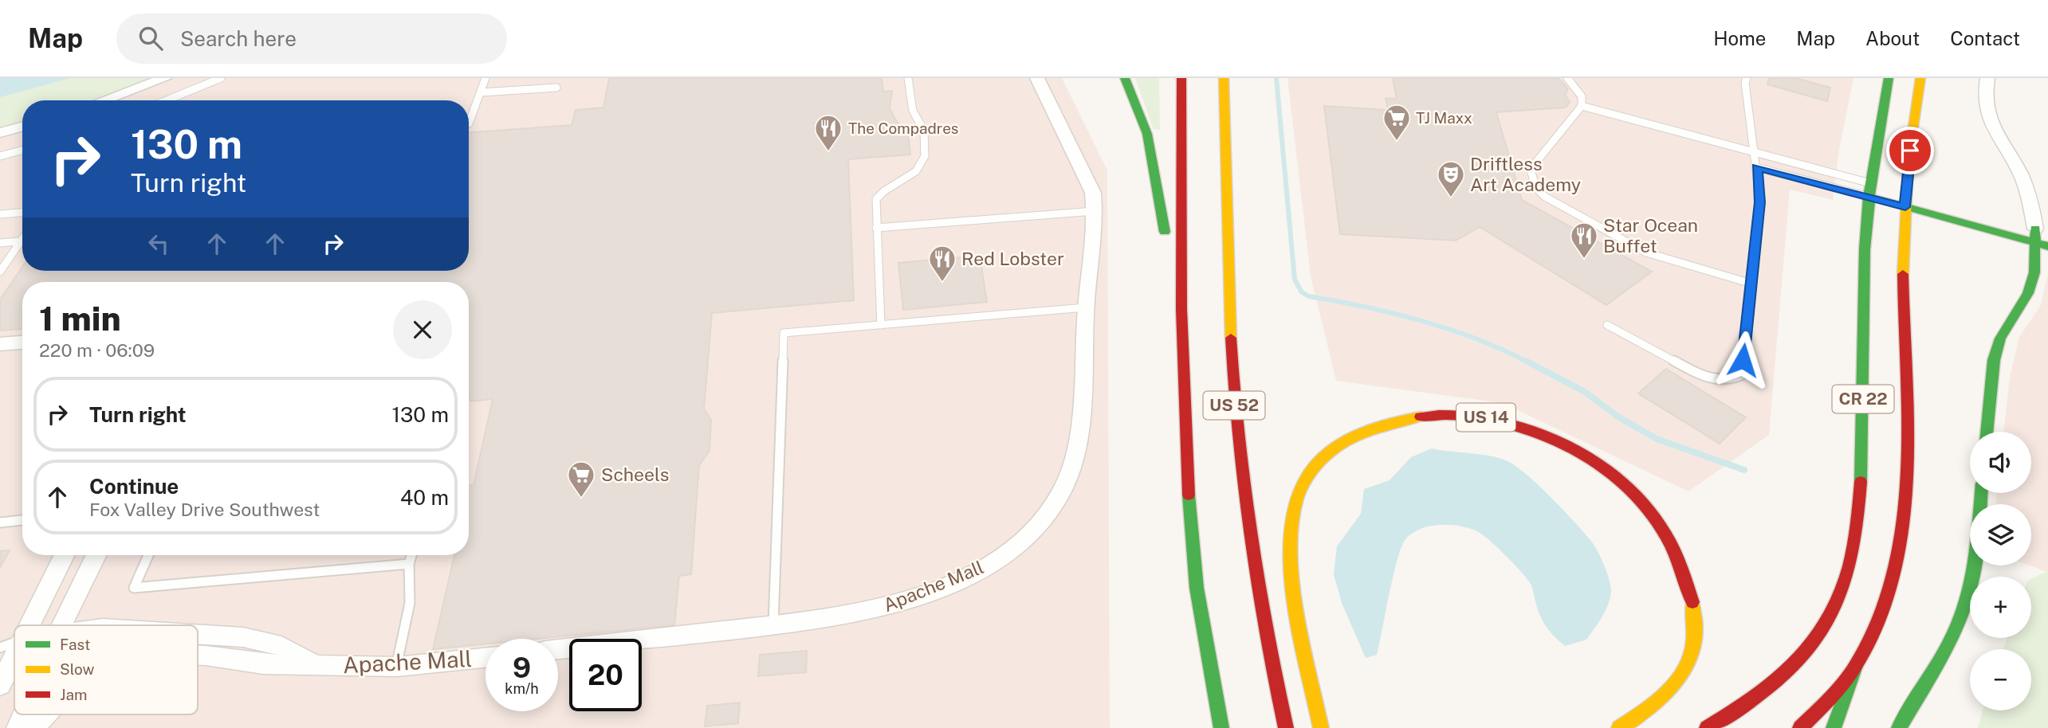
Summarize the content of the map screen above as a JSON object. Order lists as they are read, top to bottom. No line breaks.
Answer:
{"streets":{"main road":["CR 22","US 52","US 14"],"street":["Apache Mall"]},"places":{"supermarket":["TJ Maxx","Scheels"],"restaurant":["The Compadres","Star Ocean Buffet","Red Lobster"],"theatre":["Driftless Art Academy"]},"legend":["Fast","Slow","Jam"],"page":{"header":"Map","search":"Search here","nav":["Home","Map","About","Contact"],"turn":["130 m","Turn right"],"heading":["1 min","220 m · 06:09"],"list":[{"name":"Turn right","value":"130 m"},{"name":"Continue","note":"Fox Valley Drive Southwest","value":"40 m"}],"map_buttons":["+","−"],"speed":"9 km/h","limit":"20"}}
